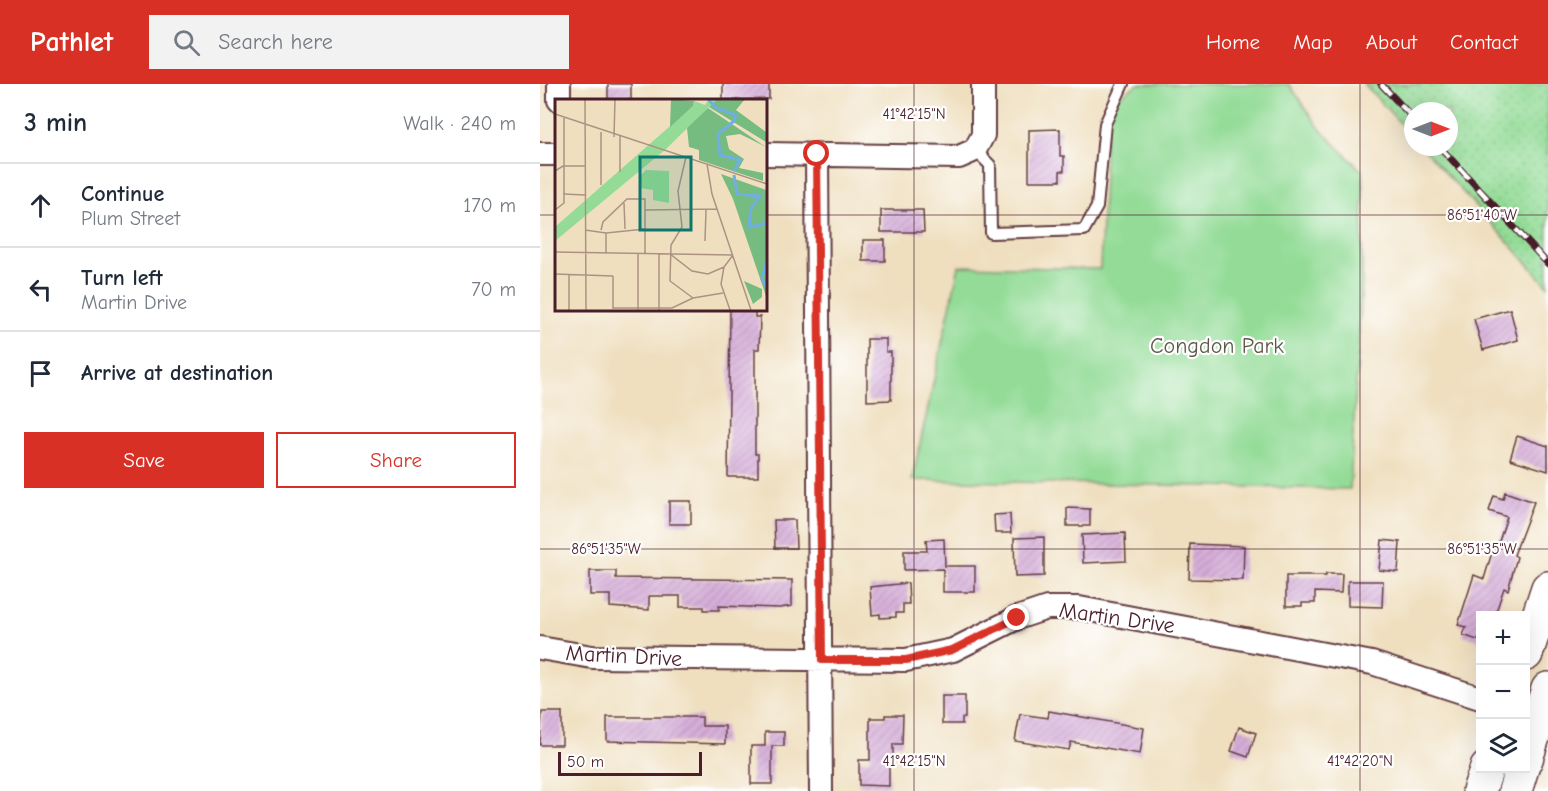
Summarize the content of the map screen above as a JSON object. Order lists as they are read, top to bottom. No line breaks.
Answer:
{"streets":{"street":["Martin Drive"]},"parks":["Congdon Park"],"scale_bar":"50 m","north":"right","page":{"header":"Pathlet","search":"Search here","nav":["Home","Map","About","Contact"],"heading":["3 min","Walk · 240 m"],"list":[["Continue","Plum Street","170 m"],["Turn left","Martin Drive","70 m"],"Arrive at destination"],"buttons":["Save","Share"],"map_buttons":["+","−"],"scale":"50 m"},"coordinates":["41°42'15\"N","86°51'40\"W","86°51'35\"W","41°42'20\"N"]}
